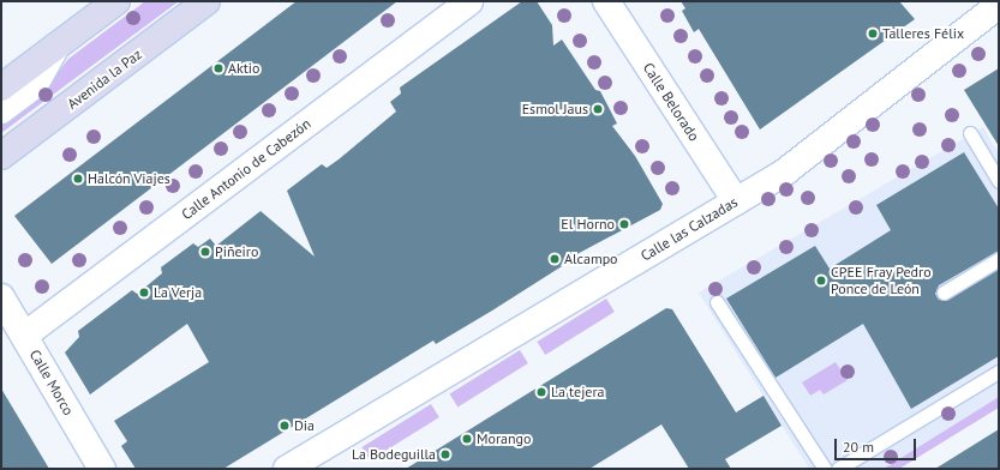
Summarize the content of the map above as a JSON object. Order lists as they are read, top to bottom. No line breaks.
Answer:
{"streets":{"main road":["Avenida la Paz"],"street":["Calle Belorado","Calle Antonio de Cabezón","Calle las Calzadas","Calle Morco"]},"crossings":[["Calle Belorado","Calle las Calzadas"],["Calle Antonio de Cabezón","Calle Morco"]],"places":["Talleres Félix","Aktio","Esmol Jaus","Halcón Viajes","El Horno","Piñeiro","Alcampo","CPEE Fray Pedro Ponce de León","La Verja","La tejera","Dia","Morango","La Bodeguilla"],"scale_bar":"20 m"}
